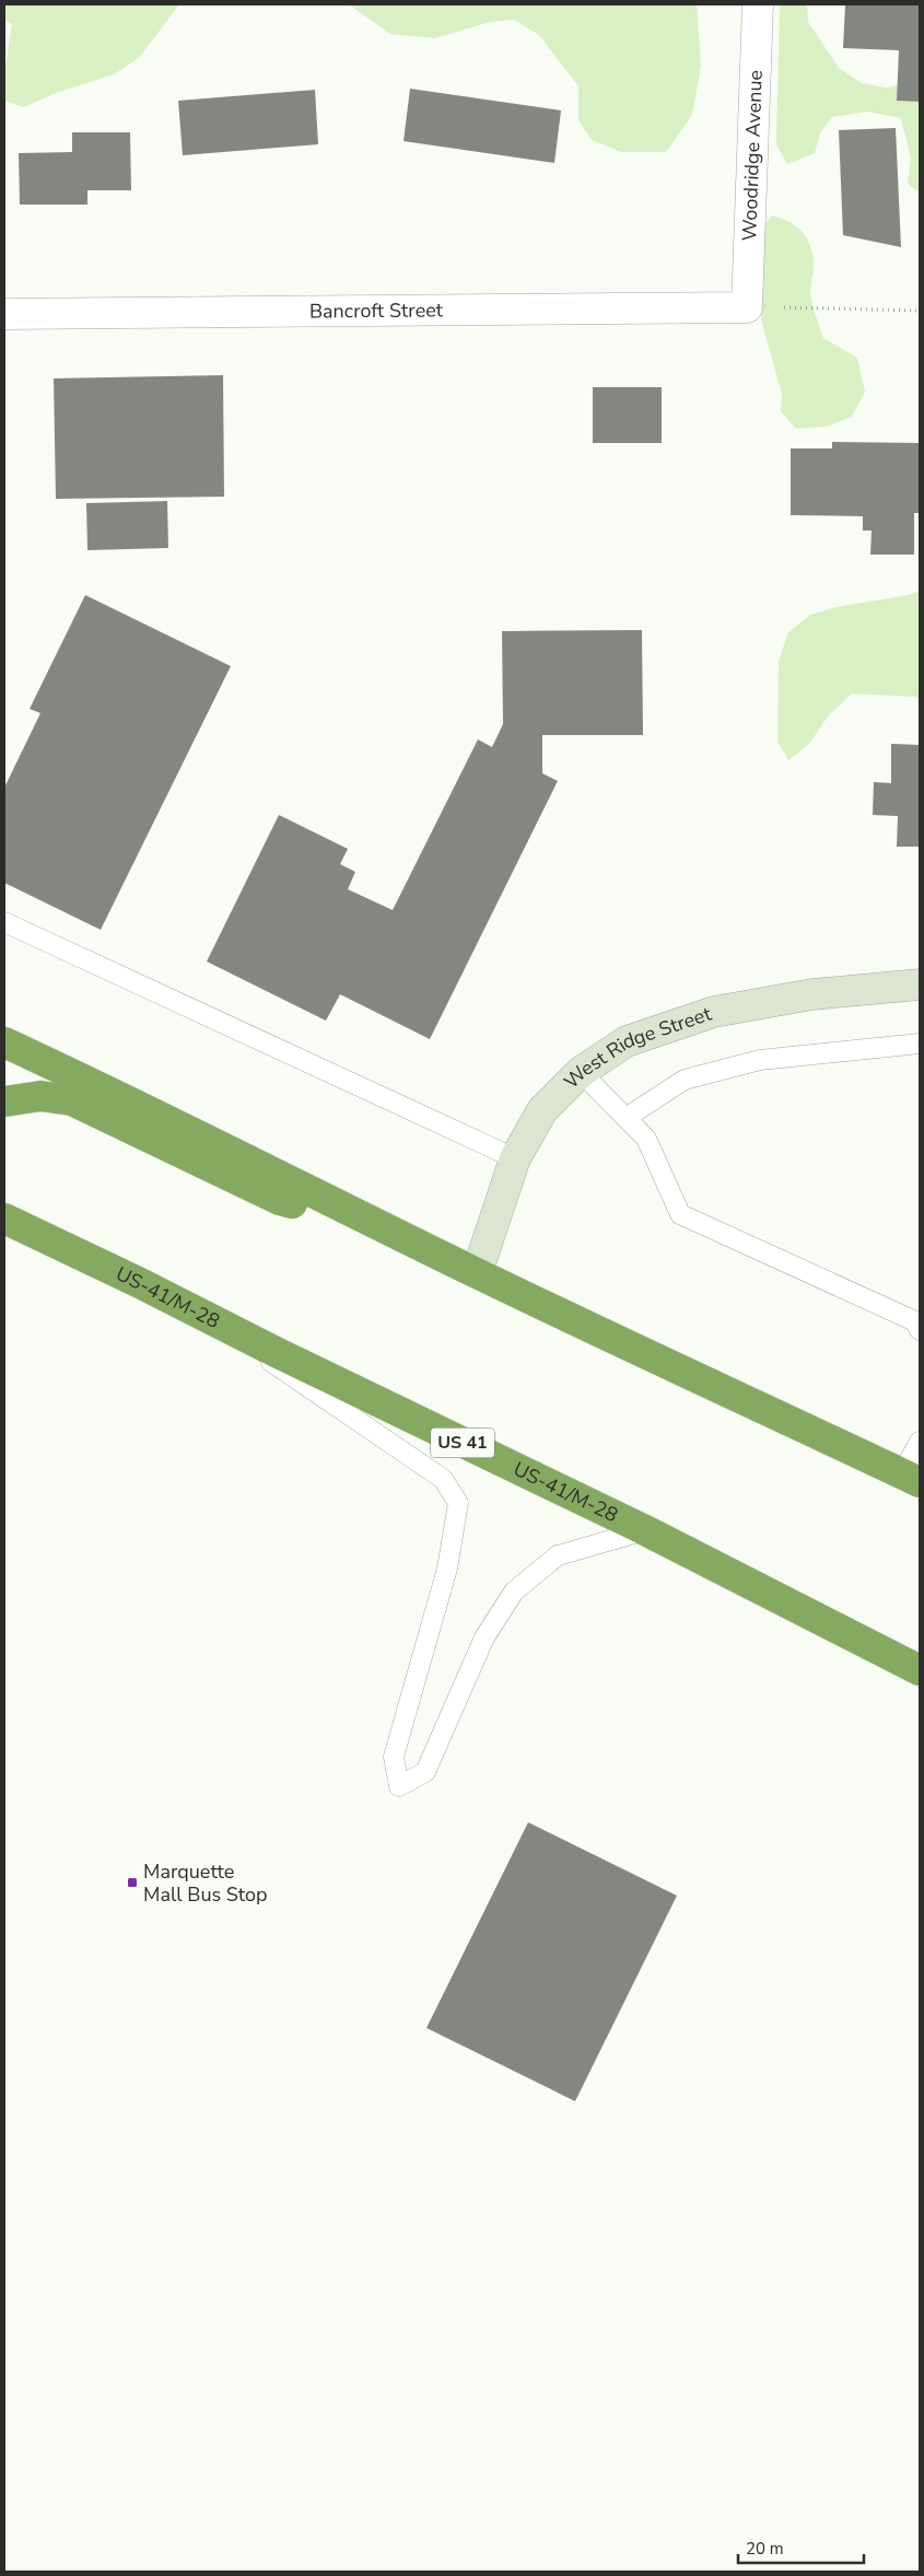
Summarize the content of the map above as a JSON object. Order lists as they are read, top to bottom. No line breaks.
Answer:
{"streets":{"highway":["US-41/M-28","US 41"],"street":["Woodridge Avenue","Bancroft Street","West Ridge Street"]},"crossings":[["Woodridge Avenue","Bancroft Street"]],"places":{"transit":["Marquette Mall Bus Stop"]},"scale_bar":"20 m"}
